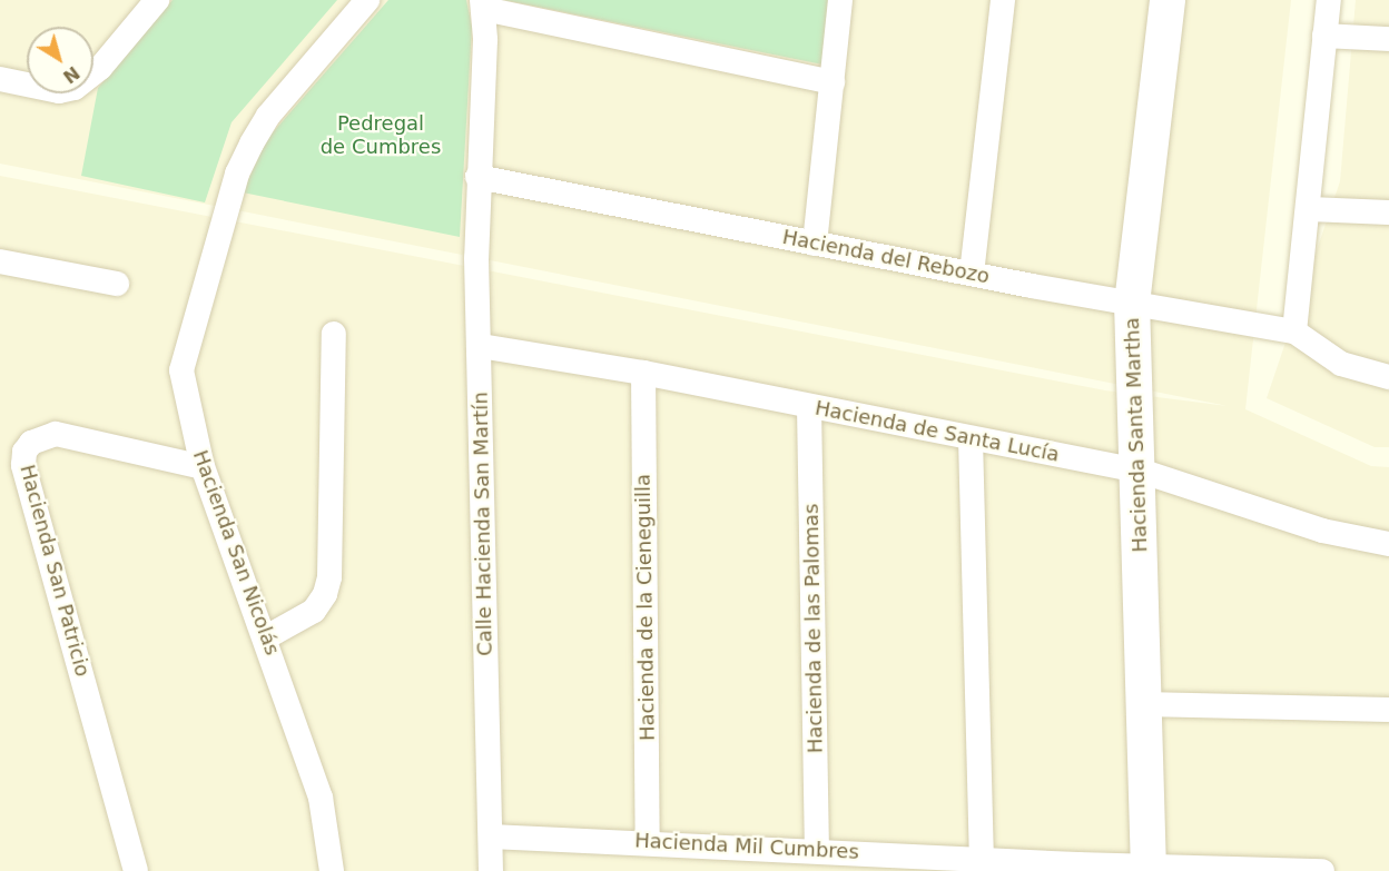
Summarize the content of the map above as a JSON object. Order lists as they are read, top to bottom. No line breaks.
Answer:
{"streets":{"street":["Hacienda del Rebozo","Hacienda de Santa Lucía","Hacienda Santa Martha","Calle Hacienda San Martín","Hacienda San Nicolás","Hacienda San Patricio","Hacienda de la Cieneguilla","Hacienda de las Palomas","Hacienda Mil Cumbres"]},"crossings":[["Hacienda del Rebozo","Hacienda Santa Martha"],["Hacienda del Rebozo","Calle Hacienda San Martín"],["Hacienda de Santa Lucía","Hacienda Santa Martha"],["Hacienda de Santa Lucía","Calle Hacienda San Martín"],["Hacienda de Santa Lucía","Hacienda de la Cieneguilla"],["Hacienda de Santa Lucía","Hacienda de las Palomas"],["Hacienda Santa Martha","Hacienda Mil Cumbres"],["Calle Hacienda San Martín","Hacienda Mil Cumbres"],["Hacienda San Nicolás","Hacienda San Patricio"],["Hacienda de la Cieneguilla","Hacienda Mil Cumbres"],["Hacienda de las Palomas","Hacienda Mil Cumbres"]],"parks":["Pedregal de Cumbres"],"north":"bottom right"}
